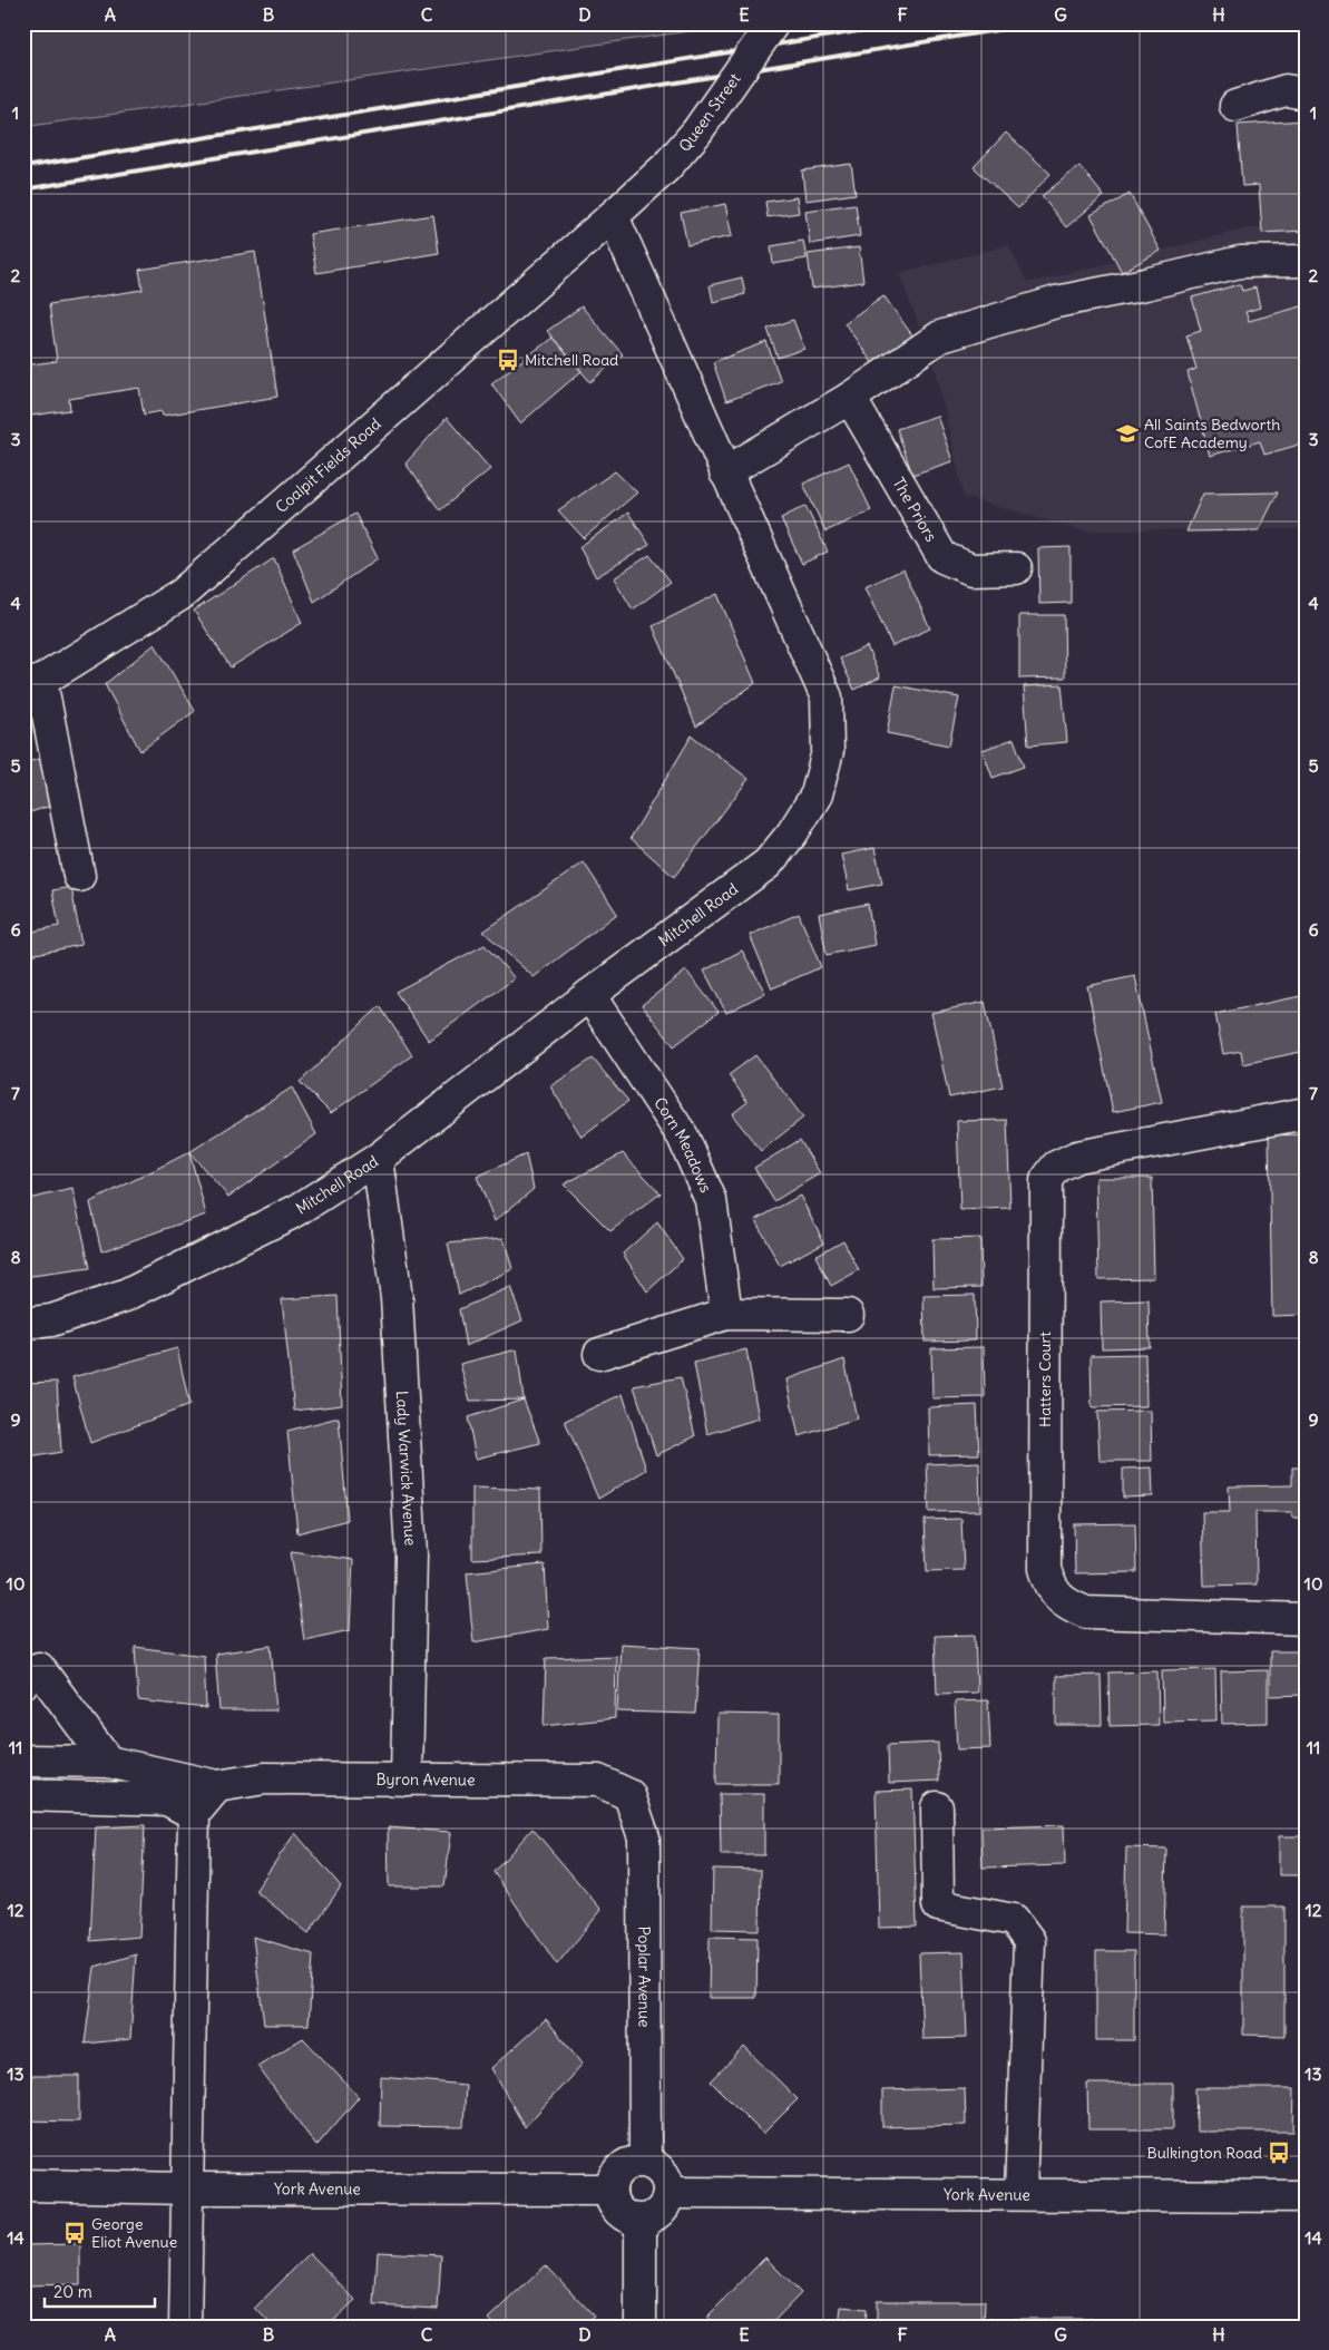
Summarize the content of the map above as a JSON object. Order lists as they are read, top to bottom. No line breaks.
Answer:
{"streets":{"street":["Queen Street","Coalpit Fields Road","The Priors","Mitchell Road","Corn Meadows","Hatters Court","Lady Warwick Avenue","Byron Avenue","Poplar Avenue","York Avenue"]},"crossings":[["Queen Street","Coalpit Fields Road"],["Queen Street","Mitchell Road"],["Coalpit Fields Road","Mitchell Road"],["Mitchell Road","Corn Meadows"],["Mitchell Road","Lady Warwick Avenue"],["Lady Warwick Avenue","Byron Avenue"],["Byron Avenue","Poplar Avenue"],["Poplar Avenue","York Avenue"]],"places":{"bus stop":["Mitchell Road","Bulkington Road","George Eliot Avenue"],"school or university":["All Saints Bedworth CofE Academy"]},"scale_bar":"20 m","grid":{"columns":["A","B","C","D","E","F","G","H"],"rows":["1","2","3","4","5","6","7","8","9","10","11","12","13","14"]}}
